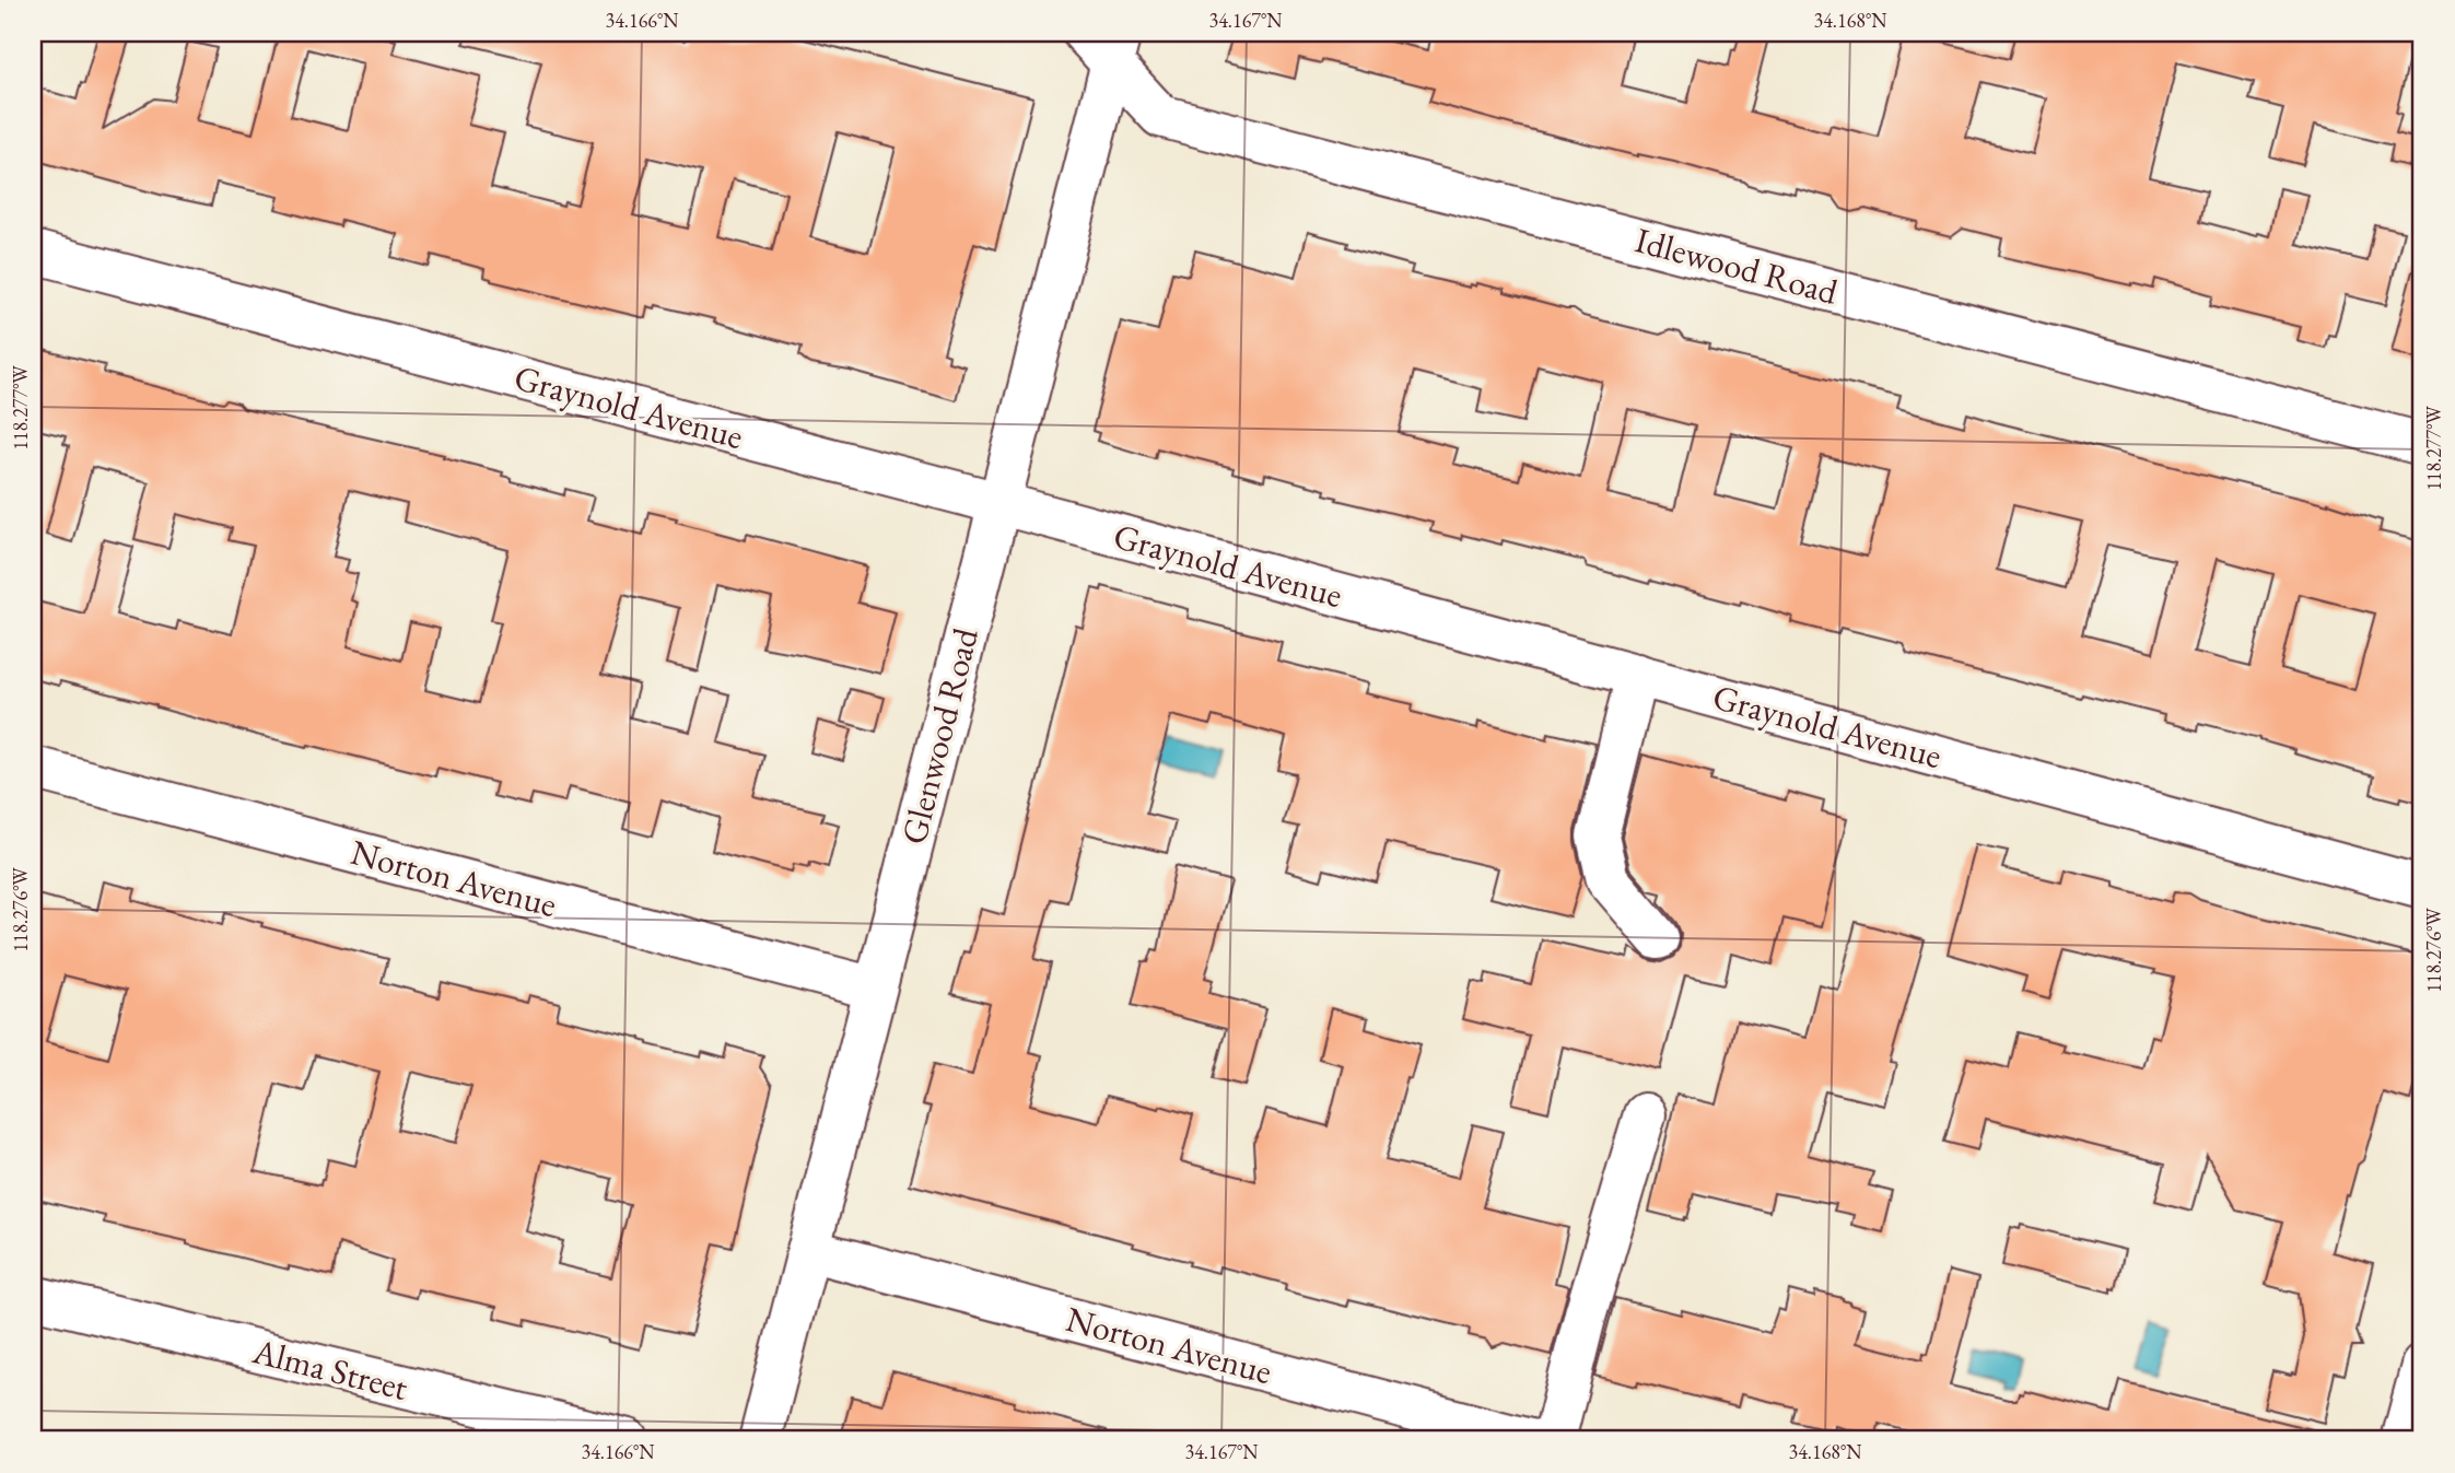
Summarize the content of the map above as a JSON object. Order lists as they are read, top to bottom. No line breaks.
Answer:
{"streets":{"street":["Idlewood Road","Graynold Avenue","Glenwood Road","Norton Avenue","Alma Street"]},"crossings":[["Idlewood Road","Glenwood Road"],["Graynold Avenue","Glenwood Road"],["Glenwood Road","Norton Avenue"]],"coordinates":["34.166°N","34.167°N","34.168°N","118.277°W","118.276°W"]}
